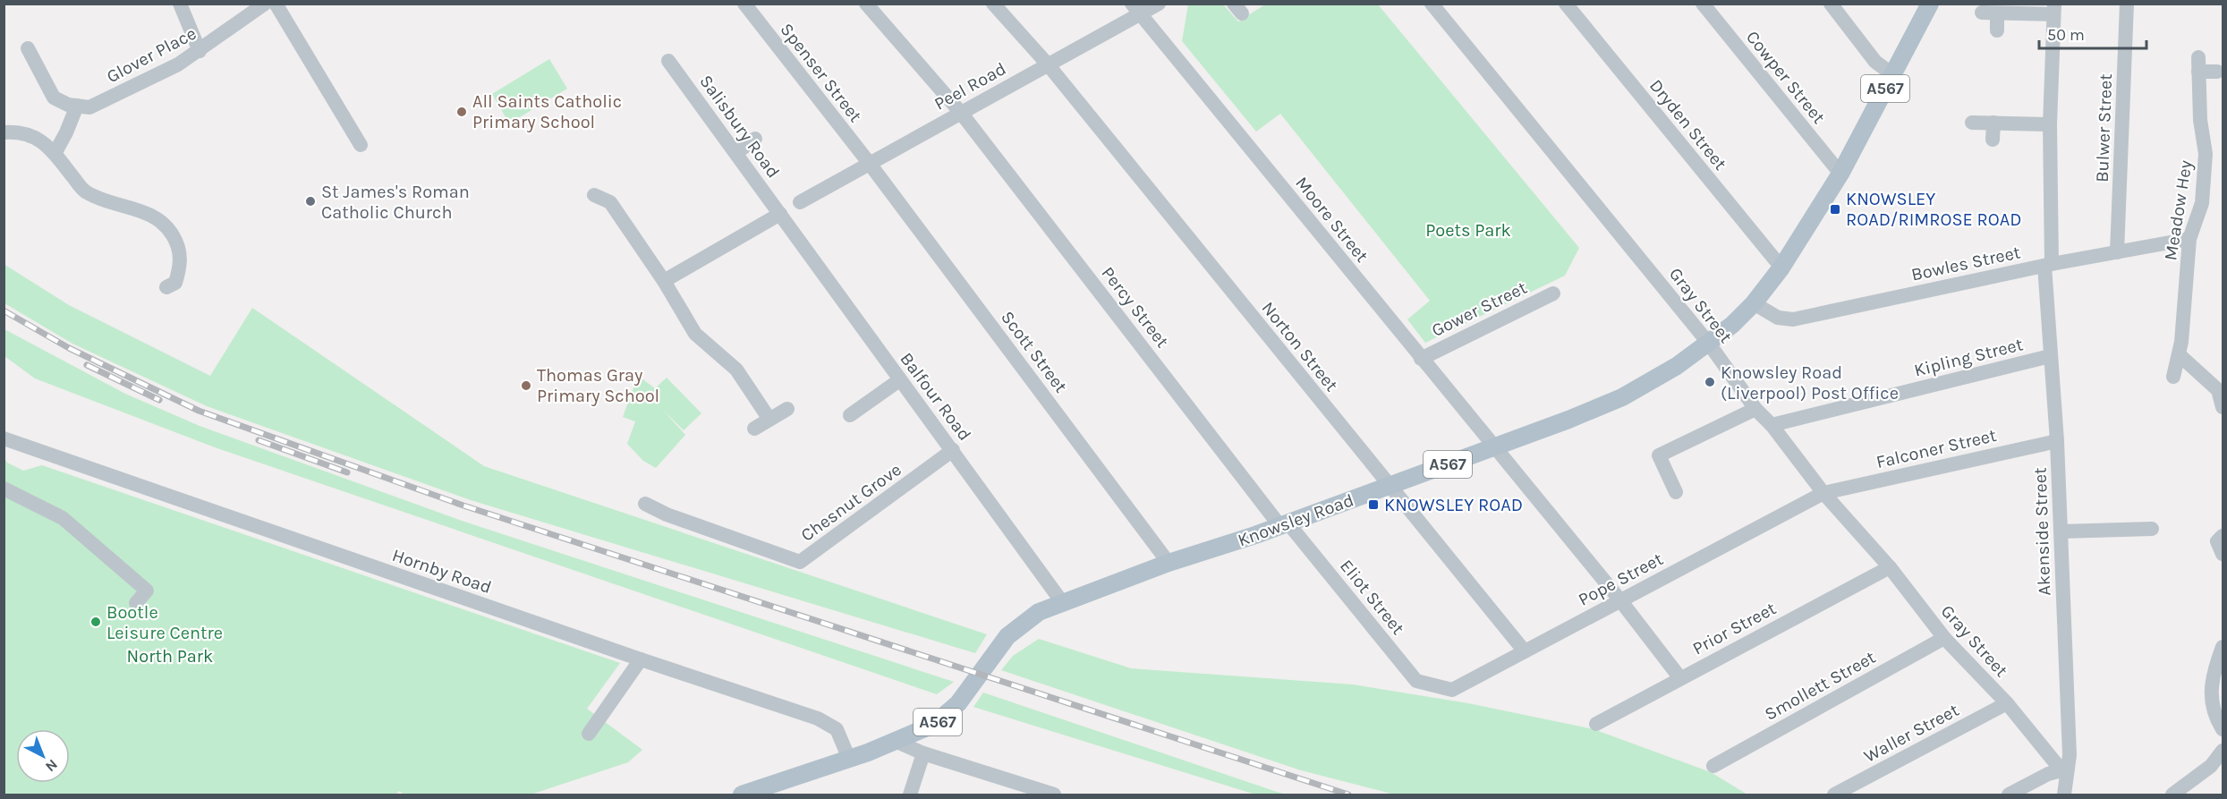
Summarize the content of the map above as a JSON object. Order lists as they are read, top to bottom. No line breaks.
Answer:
{"streets":{"main road":["A567","Knowsley Road"],"street":["Glover Place","Spenser Street","Cowper Street","Peel Road","Dryden Street","Salisbury Road","Bulwer Street","Meadow Hey","Moore Street","Bowles Street","Gray Street","Percy Street","Gower Street","Norton Street","Scott Street","Kipling Street","Balfour Road","Falconer Street","Chesnut Grove","Akenside Street","Hornby Road","Pope Street","Eliot Street","Prior Street","Smollett Street","Waller Street"]},"crossings":[["Spenser Street","Peel Road"],["Spenser Street","Scott Street"],["Cowper Street","Knowsley Road"],["Peel Road","Moore Street"],["Peel Road","Percy Street"],["Peel Road","Norton Street"],["Peel Road","Scott Street"],["Dryden Street","Knowsley Road"],["Salisbury Road","Balfour Road"],["Bulwer Street","Bowles Street"],["Meadow Hey","Bowles Street"],["Moore Street","Gower Street"],["Moore Street","Knowsley Road"],["Moore Street","Pope Street"],["Moore Street","Prior Street"],["Bowles Street","Knowsley Road"],["Bowles Street","Akenside Street"],["Gray Street","Kipling Street"],["Gray Street","Falconer Street"],["Gray Street","Knowsley Road"],["Gray Street","Akenside Street"],["Gray Street","Pope Street"],["Gray Street","Prior Street"],["Gray Street","Smollett Street"],["Gray Street","Waller Street"],["Percy Street","Knowsley Road"],["Percy Street","Eliot Street"],["Norton Street","Knowsley Road"],["Norton Street","Pope Street"],["Scott Street","Knowsley Road"],["Kipling Street","Akenside Street"],["Balfour Road","Chesnut Grove"],["Balfour Road","Knowsley Road"],["Falconer Street","Akenside Street"],["Falconer Street","Pope Street"],["Knowsley Road","Hornby Road"],["Knowsley Road","Eliot Street"],["Pope Street","Eliot Street"]],"parks":["Poets Park","North Park"],"places":{"other":["All Saints Catholic Primary School","St James's Roman Catholic Church","Knowsley Road (Liverpool) Post Office","Thomas Gray Primary School","Bootle Leisure Centre"],"transit":["KNOWSLEY ROAD/RIMROSE ROAD","KNOWSLEY ROAD"]},"scale_bar":"50 m","north":"bottom right"}
